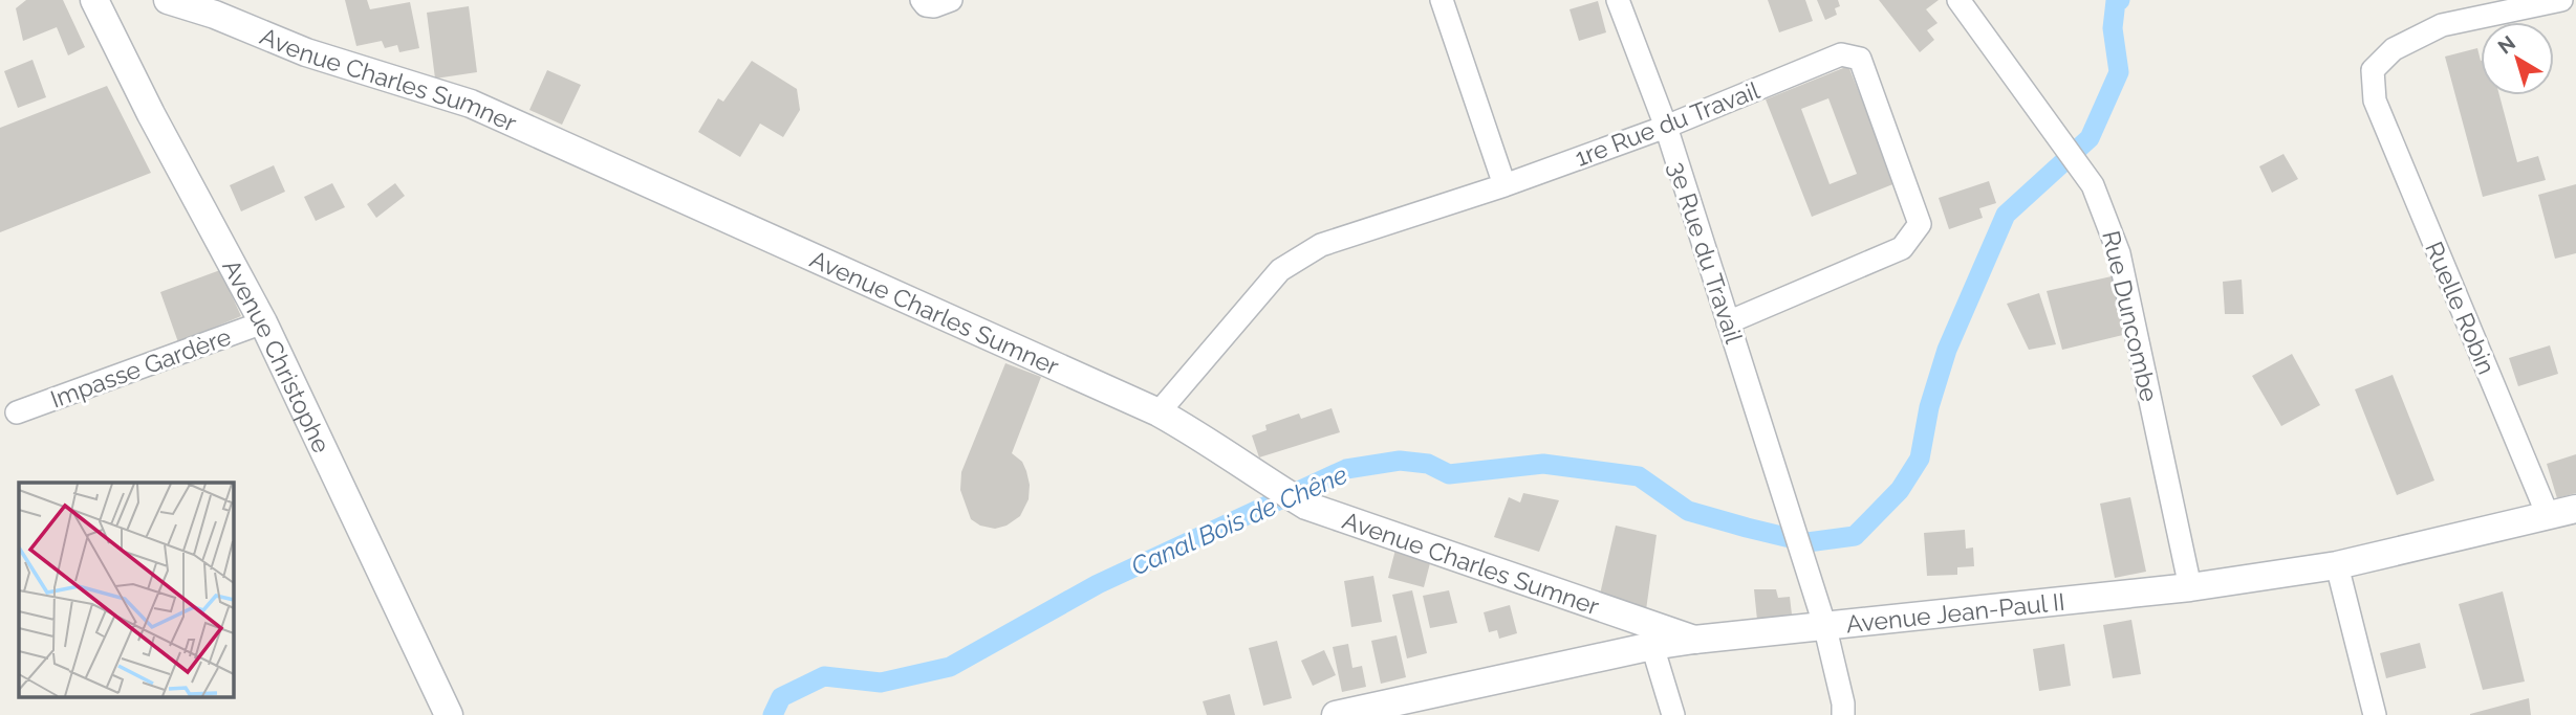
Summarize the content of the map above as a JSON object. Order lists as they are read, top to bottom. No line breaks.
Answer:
{"streets":{"street":["Avenue Charles Sumner","1re Rue du Travail","3e Rue du Travail","Ruelle Robin","Rue Duncombe","Avenue Christophe","Impasse Gardère","Avenue Jean-Paul II"]},"crossings":[["Avenue Charles Sumner","1re Rue du Travail"],["Avenue Charles Sumner","Avenue Jean-Paul II"],["1re Rue du Travail","3e Rue du Travail"],["3e Rue du Travail","Avenue Jean-Paul II"],["Ruelle Robin","Avenue Jean-Paul II"],["Rue Duncombe","Avenue Jean-Paul II"],["Avenue Christophe","Impasse Gardère"]],"water":["Canal Bois de Chêne"],"north":"top left"}
